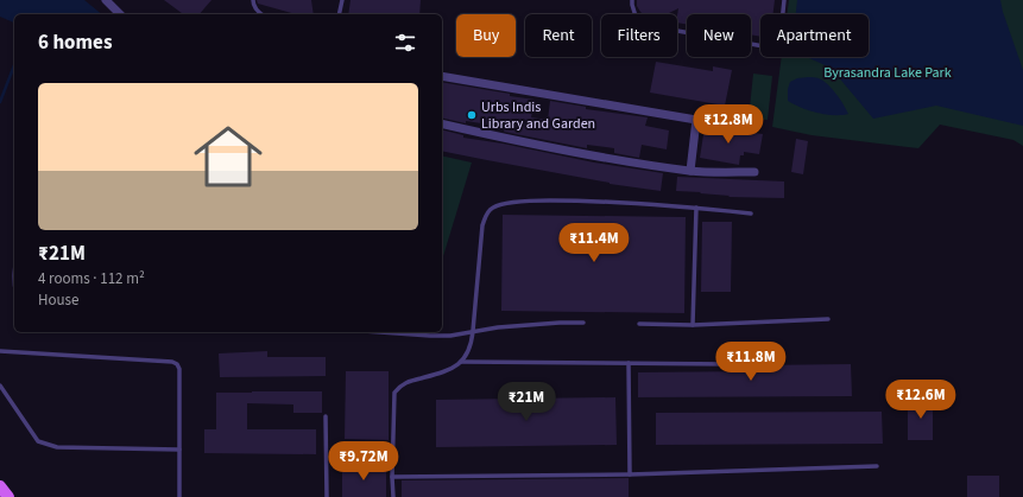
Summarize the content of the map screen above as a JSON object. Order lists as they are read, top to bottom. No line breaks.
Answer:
{"parks":["Byrasandra Lake Park"],"places":["Urbs Indis Library and Garden"],"page":{"chip":["Buy","Rent","Filters","New","Apartment"],"heading":"6 homes","list":[{"name":"₹21M","note":"4 rooms · 112 m² · House"}],"price":["₹12.8M","₹11.4M","₹11.8M","₹12.6M","₹21M","₹9.72M"]}}
